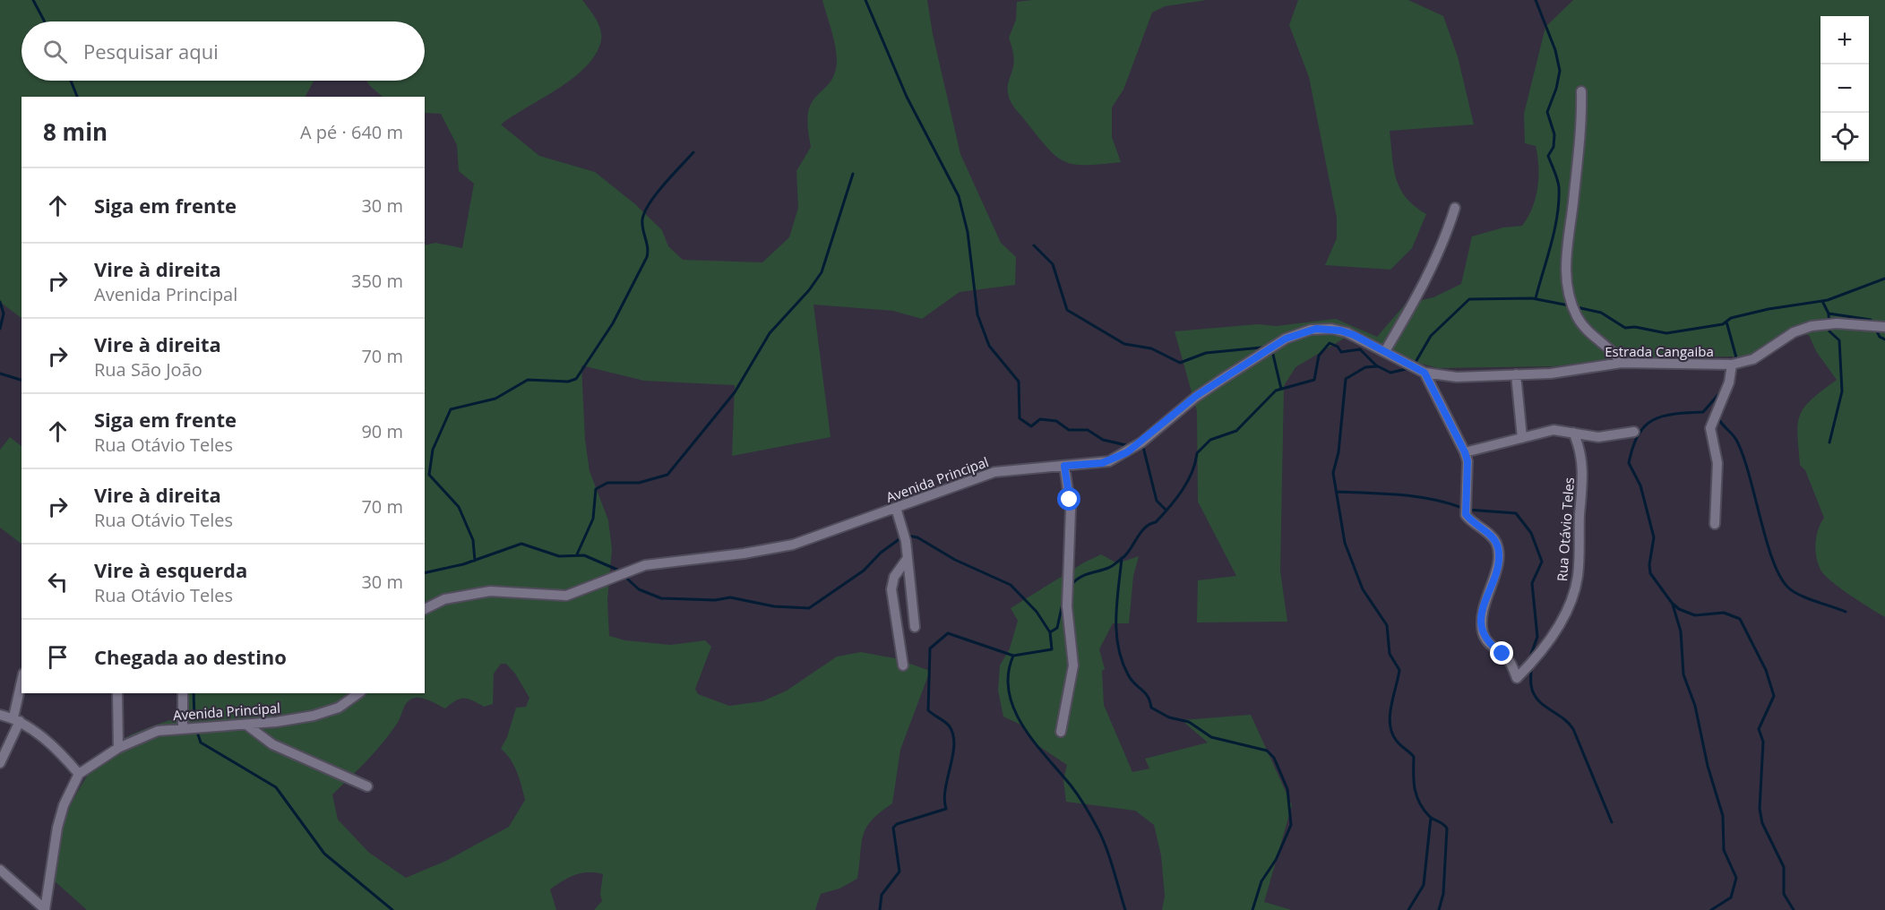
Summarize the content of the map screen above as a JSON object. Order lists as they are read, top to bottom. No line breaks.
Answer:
{"streets":{"street":["Estrada Cangaiba","Avenida Principal","Rua Otávio Teles"]},"crossings":[["Estrada Cangaiba","Avenida Principal"]],"page":{"map_buttons":["+","−"],"search":"Pesquisar aqui","heading":["8 min","A pé · 640 m"],"list":[["Siga em frente","30 m"],["Vire à direita","Avenida Principal","350 m"],["Vire à direita","Rua São João","70 m"],["Siga em frente","Rua Otávio Teles","90 m"],["Vire à direita","Rua Otávio Teles","70 m"],["Vire à esquerda","Rua Otávio Teles","30 m"],"Chegada ao destino"]}}
